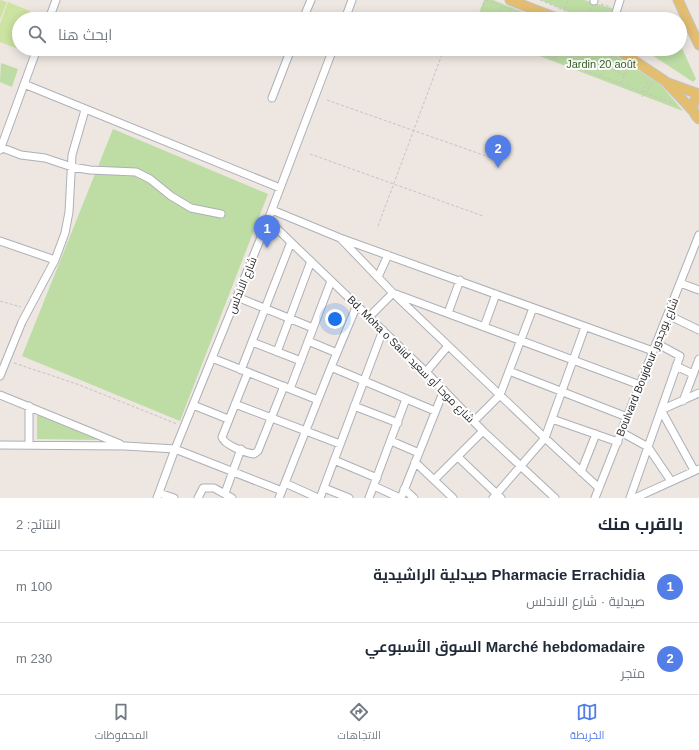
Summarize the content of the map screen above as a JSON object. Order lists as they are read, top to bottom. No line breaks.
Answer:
{"streets":{"street":["شارع الاندلس","Bd. Moha o Saiid شارع موحا أو سعيد","Boulvard Boujdour شارع بوجدور"]},"crossings":[["شارع الاندلس","Bd. Moha o Saiid شارع موحا أو سعيد"]],"parks":["Jardin 20 août"],"page":{"search":"ابحث هنا","pins":["2","1"],"heading":["بالقرب منك","النتائج: 2"],"list":[{"mark":"1","name":"Pharmacie Errachidia صيدلية الراشيدية","note":"صيدلية · شارع الاندلس","value":"100 m"},{"mark":"2","name":"Marché hebdomadaire السوق الأسبوعي","note":"متجر","value":"230 m"}],"nav":["الخريطة","الاتجاهات","المحفوظات"]}}
